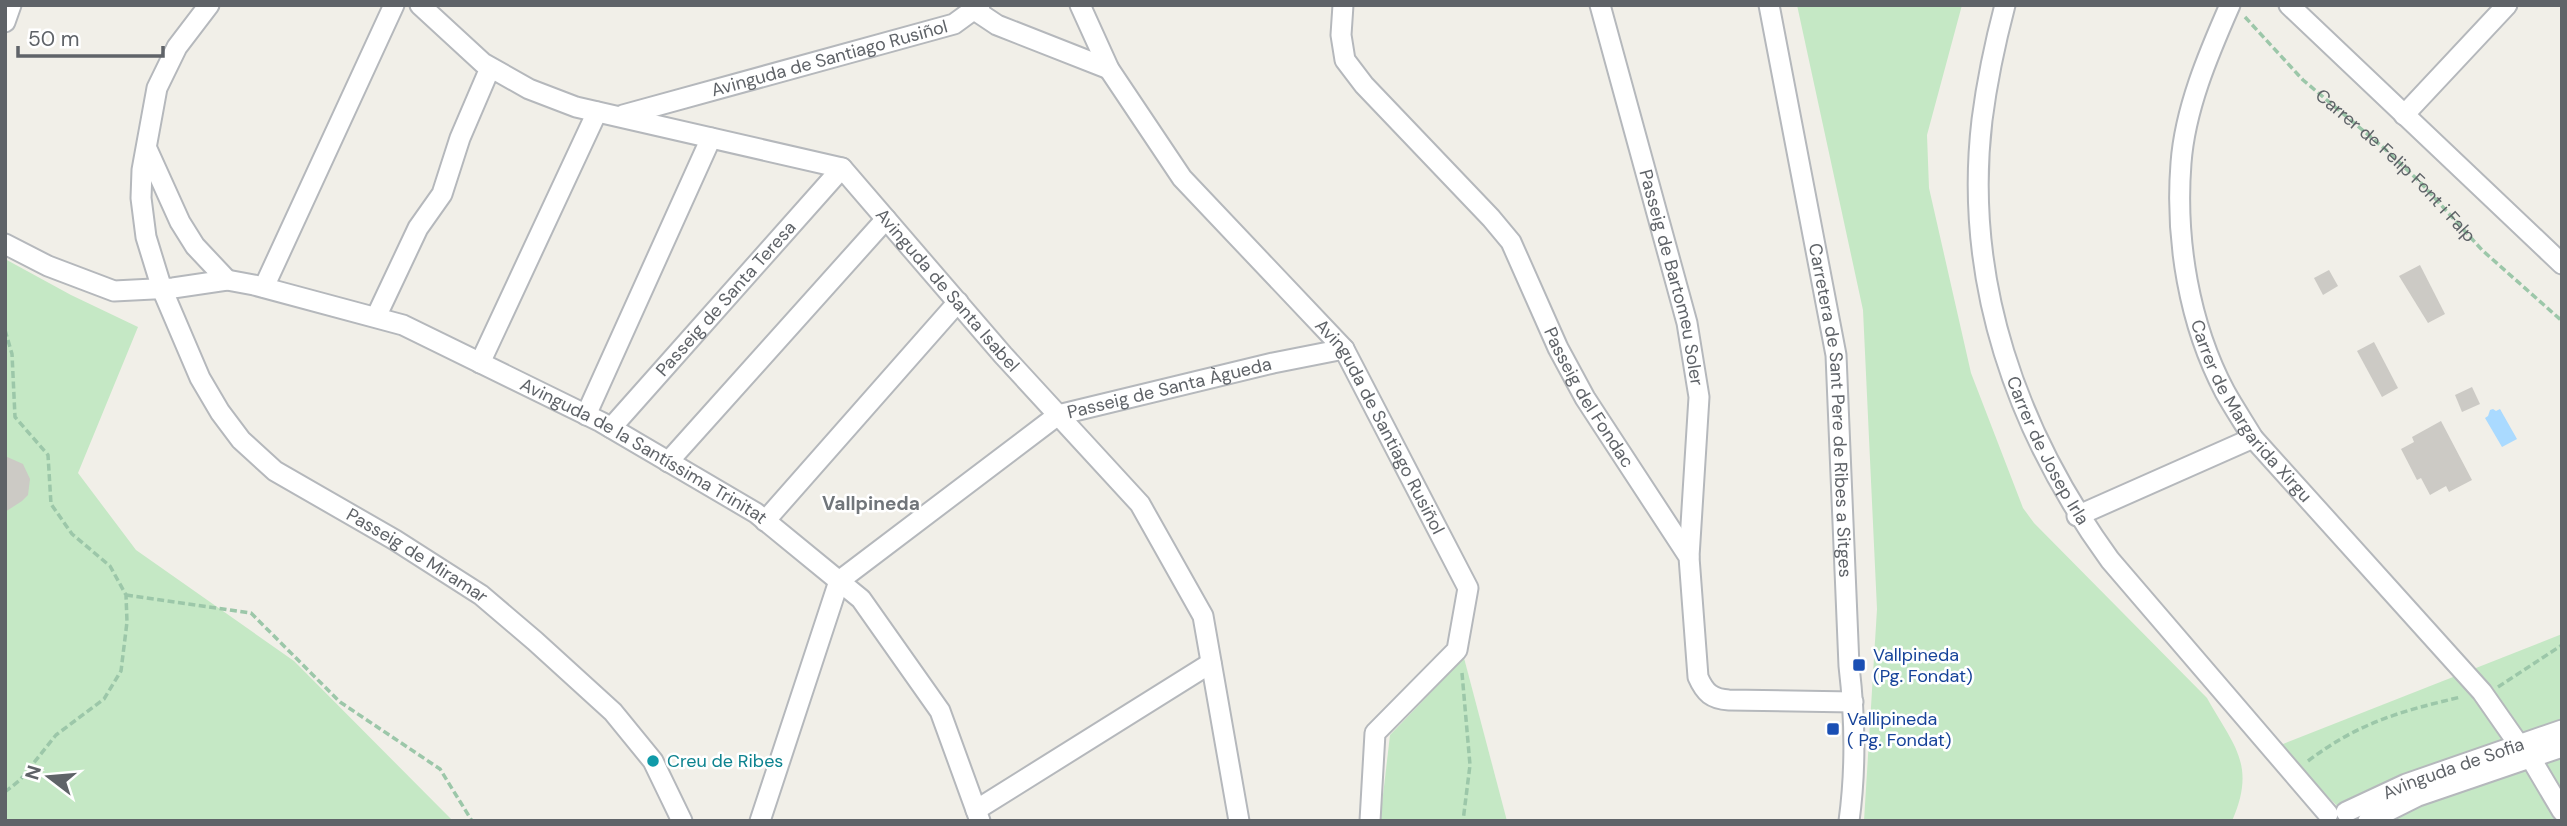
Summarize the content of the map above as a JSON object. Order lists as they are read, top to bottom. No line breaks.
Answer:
{"streets":{"street":["Avinguda de Santiago Rusiñol","Passeig de Bartomeu Soler","Avinguda de Santa Isabel","Passeig de Santa Teresa","Passeig de Santa Àgueda","Passeig del Fondac","Carrer de Margarida Xirgu","Carretera de Sant Pere de Ribes a Sitges","Carrer de Josep Irla","Avinguda de la Santíssima Trinitat","Passeig de Miramar","Avinguda de Sofia"],"path":["Carrer de Felip Font i Falp"]},"crossings":[["Avinguda de Santiago Rusiñol","Passeig de Santa Àgueda"],["Carrer de Felip Font i Falp","Carrer de Margarida Xirgu"],["Passeig de Bartomeu Soler","Passeig del Fondac"],["Avinguda de Santa Isabel","Passeig de Santa Teresa"],["Avinguda de Santa Isabel","Passeig de Santa Àgueda"],["Passeig de Santa Teresa","Avinguda de la Santíssima Trinitat"],["Passeig de Santa Àgueda","Avinguda de la Santíssima Trinitat"],["Passeig del Fondac","Carretera de Sant Pere de Ribes a Sitges"],["Carrer de Margarida Xirgu","Avinguda de Sofia"],["Carrer de Josep Irla","Avinguda de Sofia"],["Avinguda de la Santíssima Trinitat","Passeig de Miramar"]],"districts":["Vallpineda"],"places":{"transit":["Vallpineda (Pg. Fondat)","Vallipineda ( Pg. Fondat)"],"other":["Creu de Ribes"]},"scale_bar":"50 m","north":"left"}
